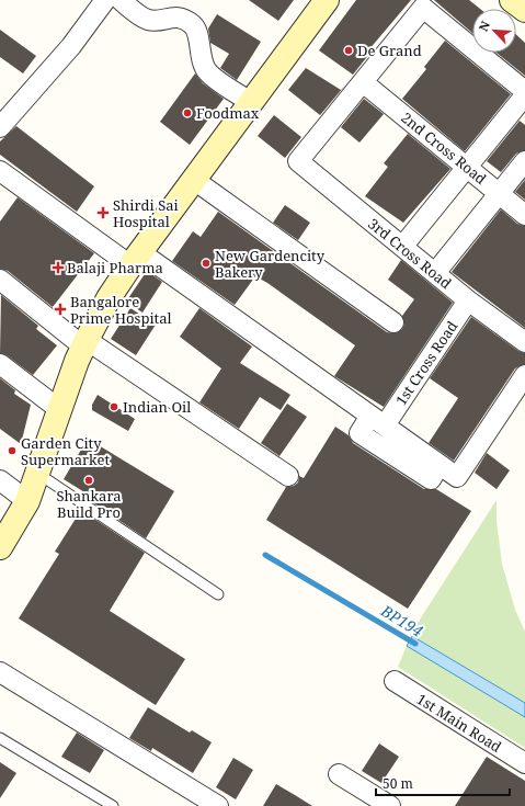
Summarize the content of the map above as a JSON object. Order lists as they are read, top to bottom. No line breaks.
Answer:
{"streets":{"street":["2nd Cross Road","3rd Cross Road","1st Cross Road","1st Main Road"]},"crossings":[["2nd Cross Road","3rd Cross Road"],["3rd Cross Road","1st Cross Road"]],"water":["BP194"],"places":{"other":["De Grand","Foodmax","New Gardencity Bakery","Indian Oil","Garden City Supermarket","Shankara Build Pro"],"health":["Shirdi Sai Hospital","Balaji Pharma","Bangalore Prime Hospital"]},"scale_bar":"50 m","north":"top left"}
